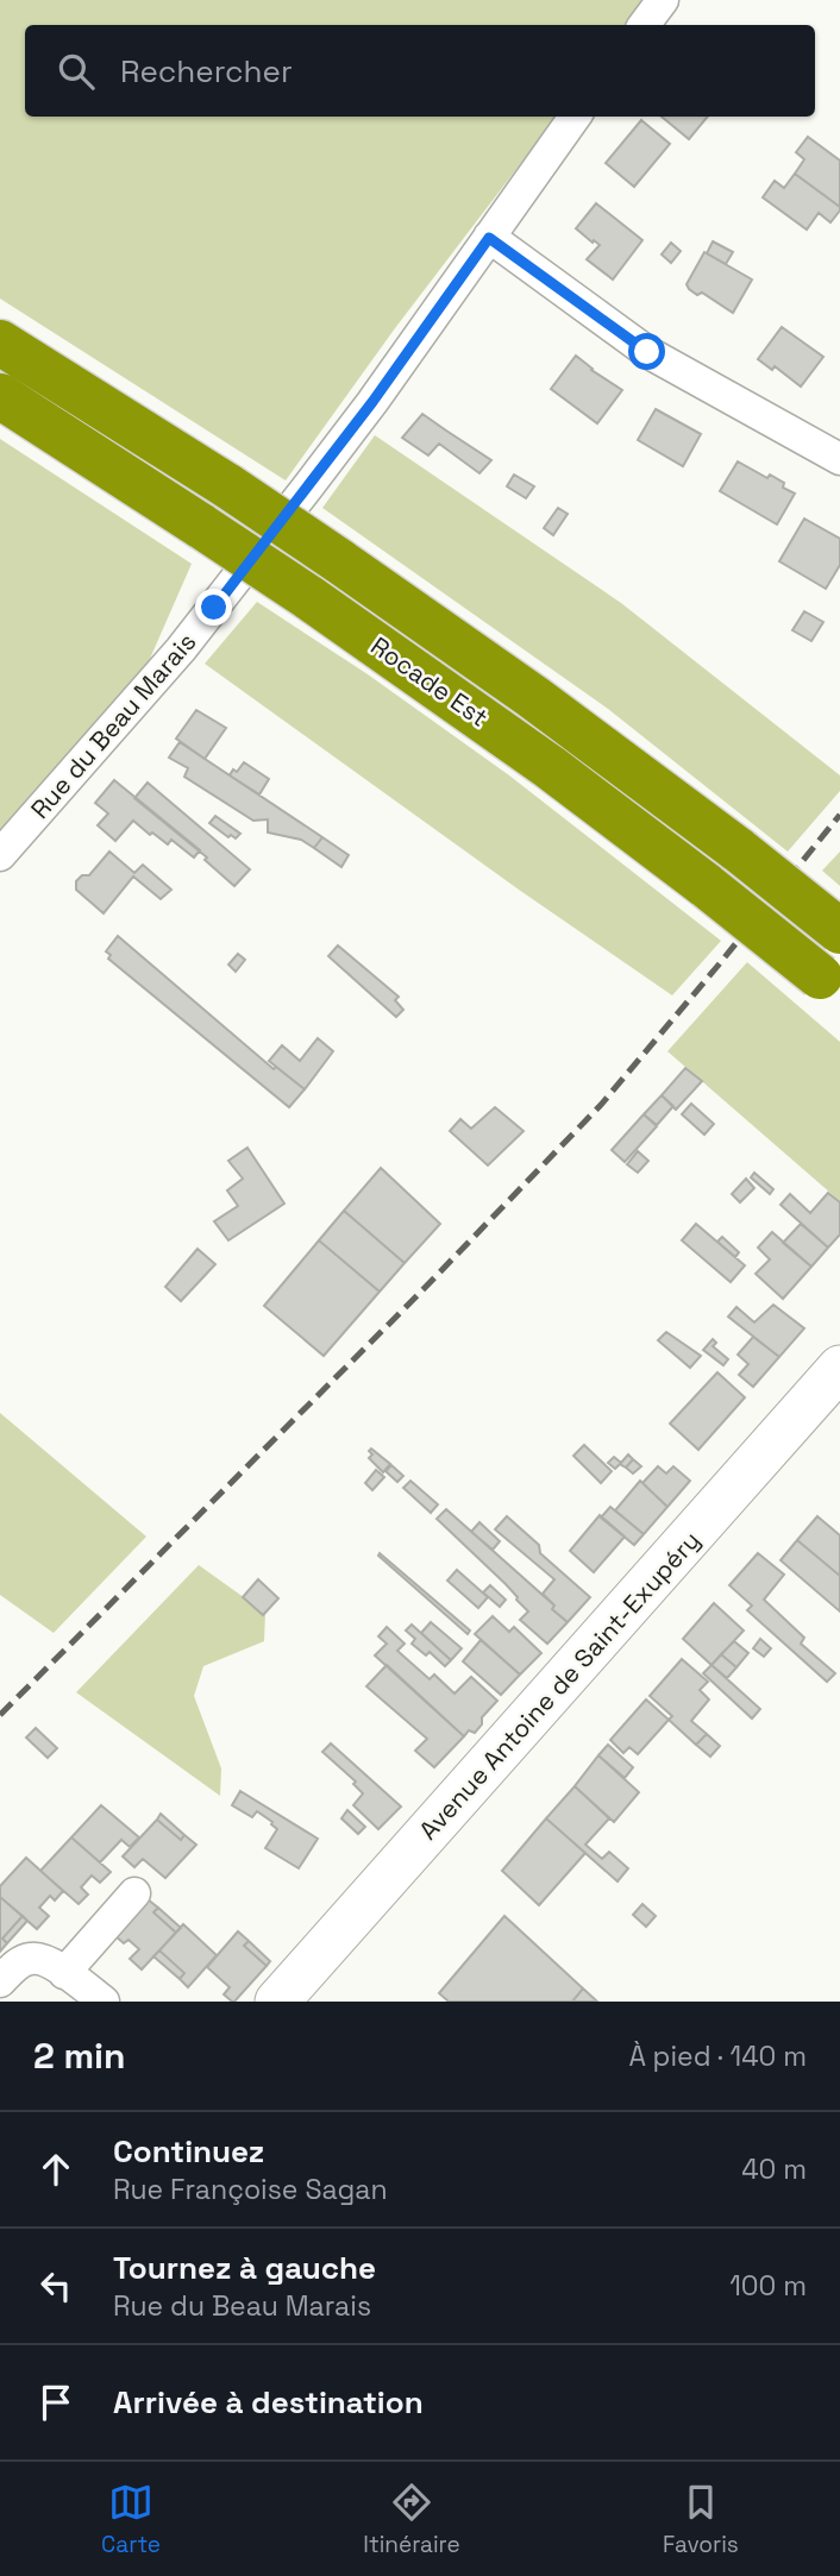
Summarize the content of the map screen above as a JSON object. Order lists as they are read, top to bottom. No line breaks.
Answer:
{"streets":{"highway":["Rocade Est"],"main road":["Avenue Antoine de Saint-Exupéry"],"street":["Rue du Beau Marais"]},"page":{"search":"Rechercher","heading":["2 min","À pied · 140 m"],"list":[["Continuez","Rue Françoise Sagan","40 m"],["Tournez à gauche","Rue du Beau Marais","100 m"],"Arrivée à destination"],"nav":["Carte","Itinéraire","Favoris"]}}
